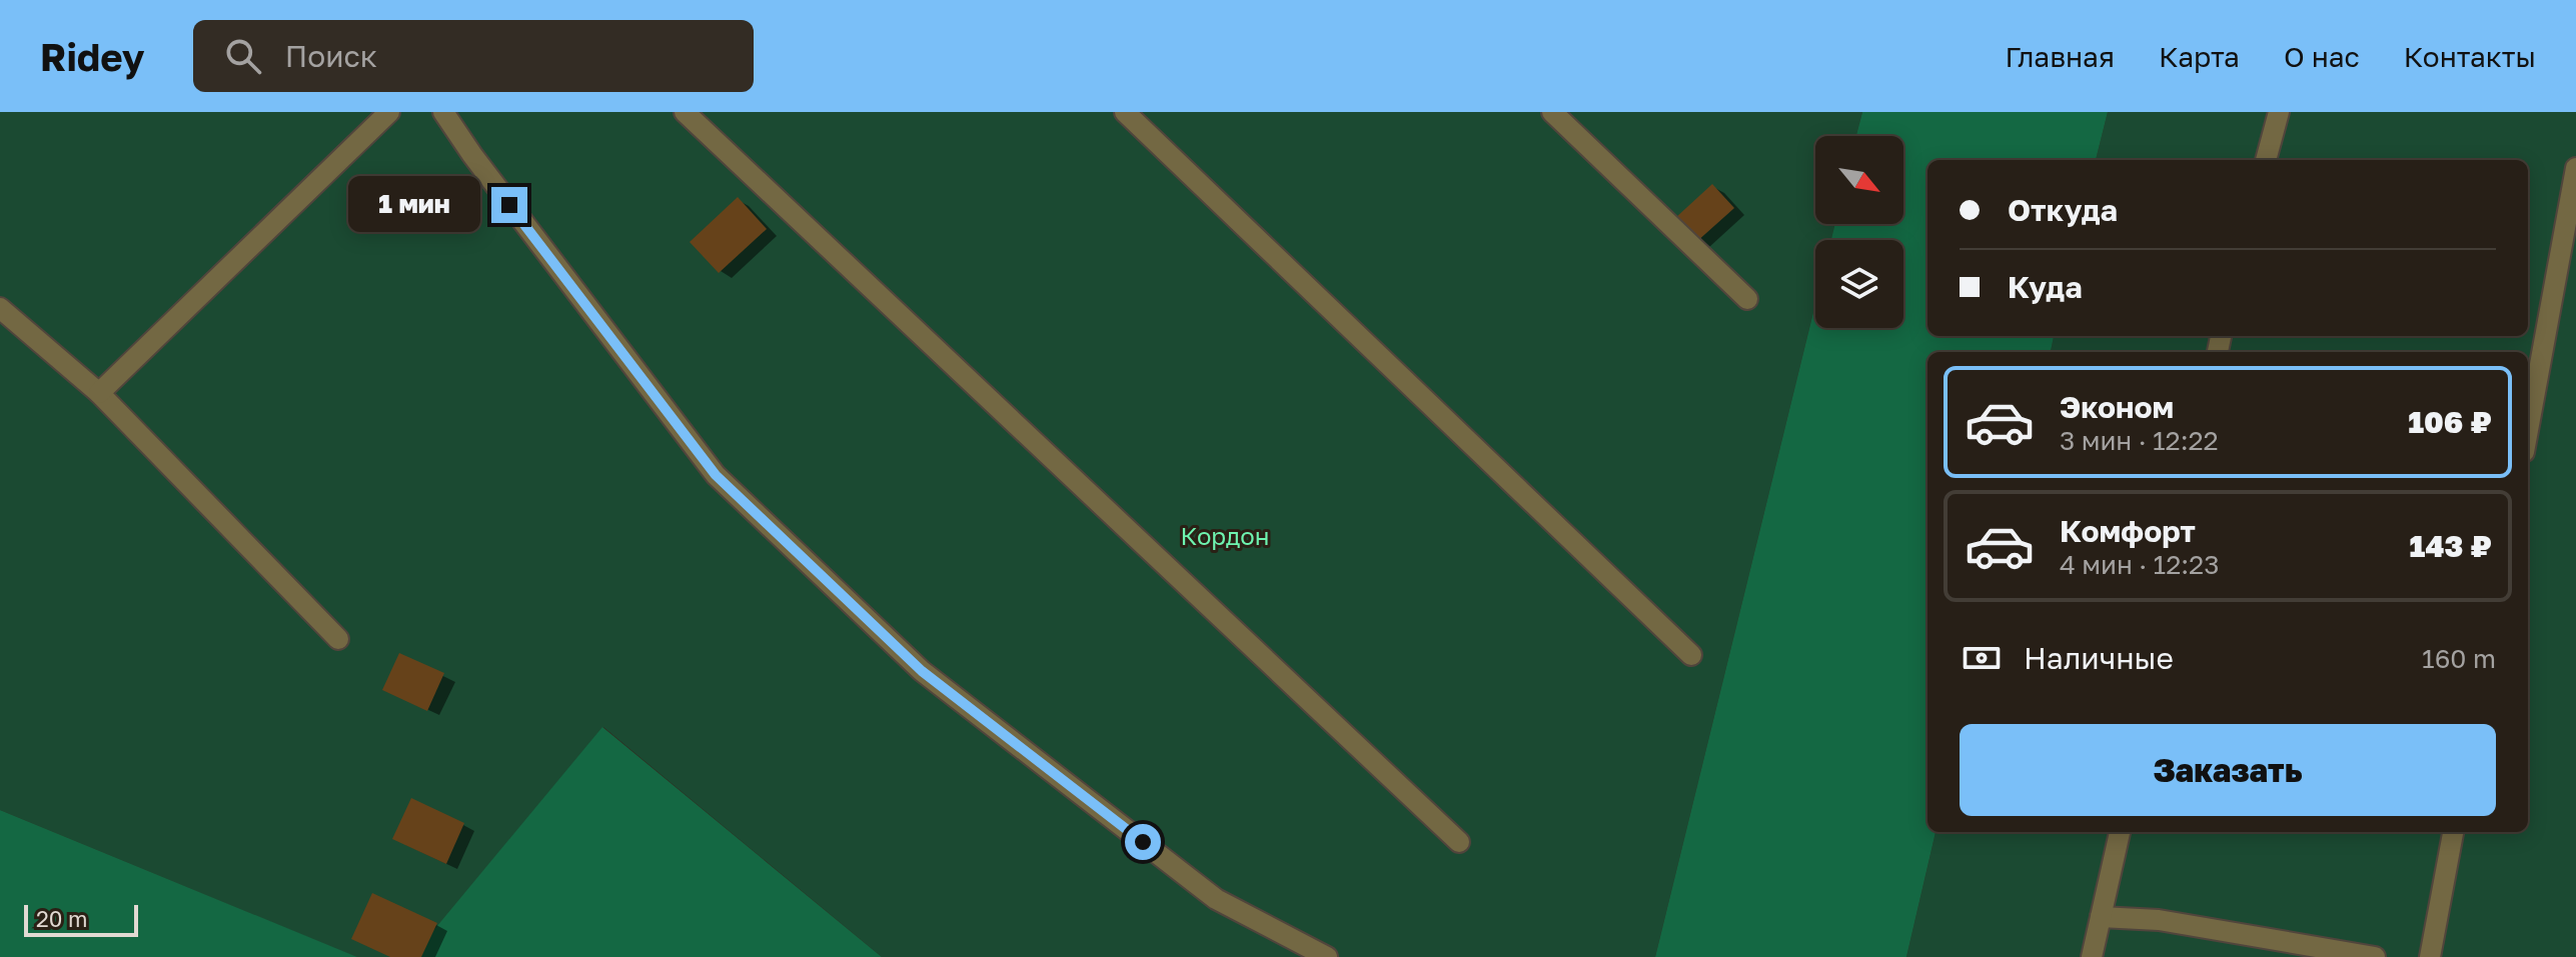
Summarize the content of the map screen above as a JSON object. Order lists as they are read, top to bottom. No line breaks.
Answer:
{"parks":["Кордон"],"scale_bar":"20 m","north":"bottom right","page":{"header":"Ridey","search":"Поиск","nav":["Главная","Карта","О нас","Контакты"],"banner":["Откуда","Куда"],"bubble":"1 мин","list":[{"name":"Эконом","note":"3 мин · 12:22","value":"106 ₽"},{"name":"Комфорт","note":"4 мин · 12:23","value":"143 ₽"}],"pay":["Наличные","160 m"],"buttons":"Заказать","scale":"20 m"}}
